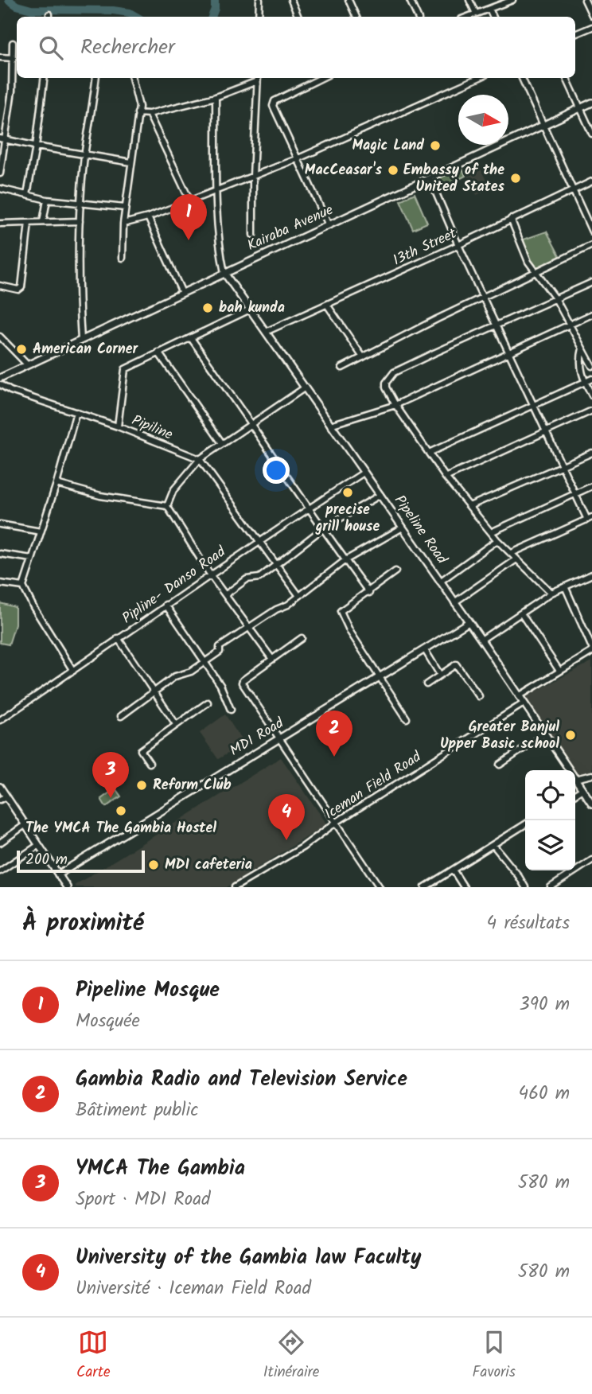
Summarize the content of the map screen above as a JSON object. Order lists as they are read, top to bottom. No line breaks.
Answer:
{"streets":{"street":["Kairaba Avenue","13th Street","Pipiline","Pipeline Road","Pipline- Danso Road","MDI Road","Iceman Field Road"]},"crossings":[["Kairaba Avenue","Pipeline Road"],["13th Street","Pipeline Road"],["Pipeline Road","Pipline- Danso Road"],["Pipeline Road","MDI Road"],["Pipeline Road","Iceman Field Road"]],"places":["Magic Land","MacCeasar's","Embassy of the United States","bah kunda","American Corner","precise grill house","Greater Banjul Upper Basic school","Reform Club","The YMCA The Gambia Hostel","MDI cafeteria"],"scale_bar":"200 m","north":"right","page":{"search":"Rechercher","pins":["1","2","3","4"],"scale":"200 m","heading":["À proximité","4 résultats"],"list":[{"mark":"1","name":"Pipeline Mosque","note":"Mosquée","value":"390 m"},{"mark":"2","name":"Gambia Radio and Television Service","note":"Bâtiment public","value":"460 m"},{"mark":"3","name":"YMCA The Gambia","note":"Sport · MDI Road","value":"580 m"},{"mark":"4","name":"University of the Gambia law Faculty","note":"Université · Iceman Field Road","value":"580 m"}],"nav":["Carte","Itinéraire","Favoris"]}}
